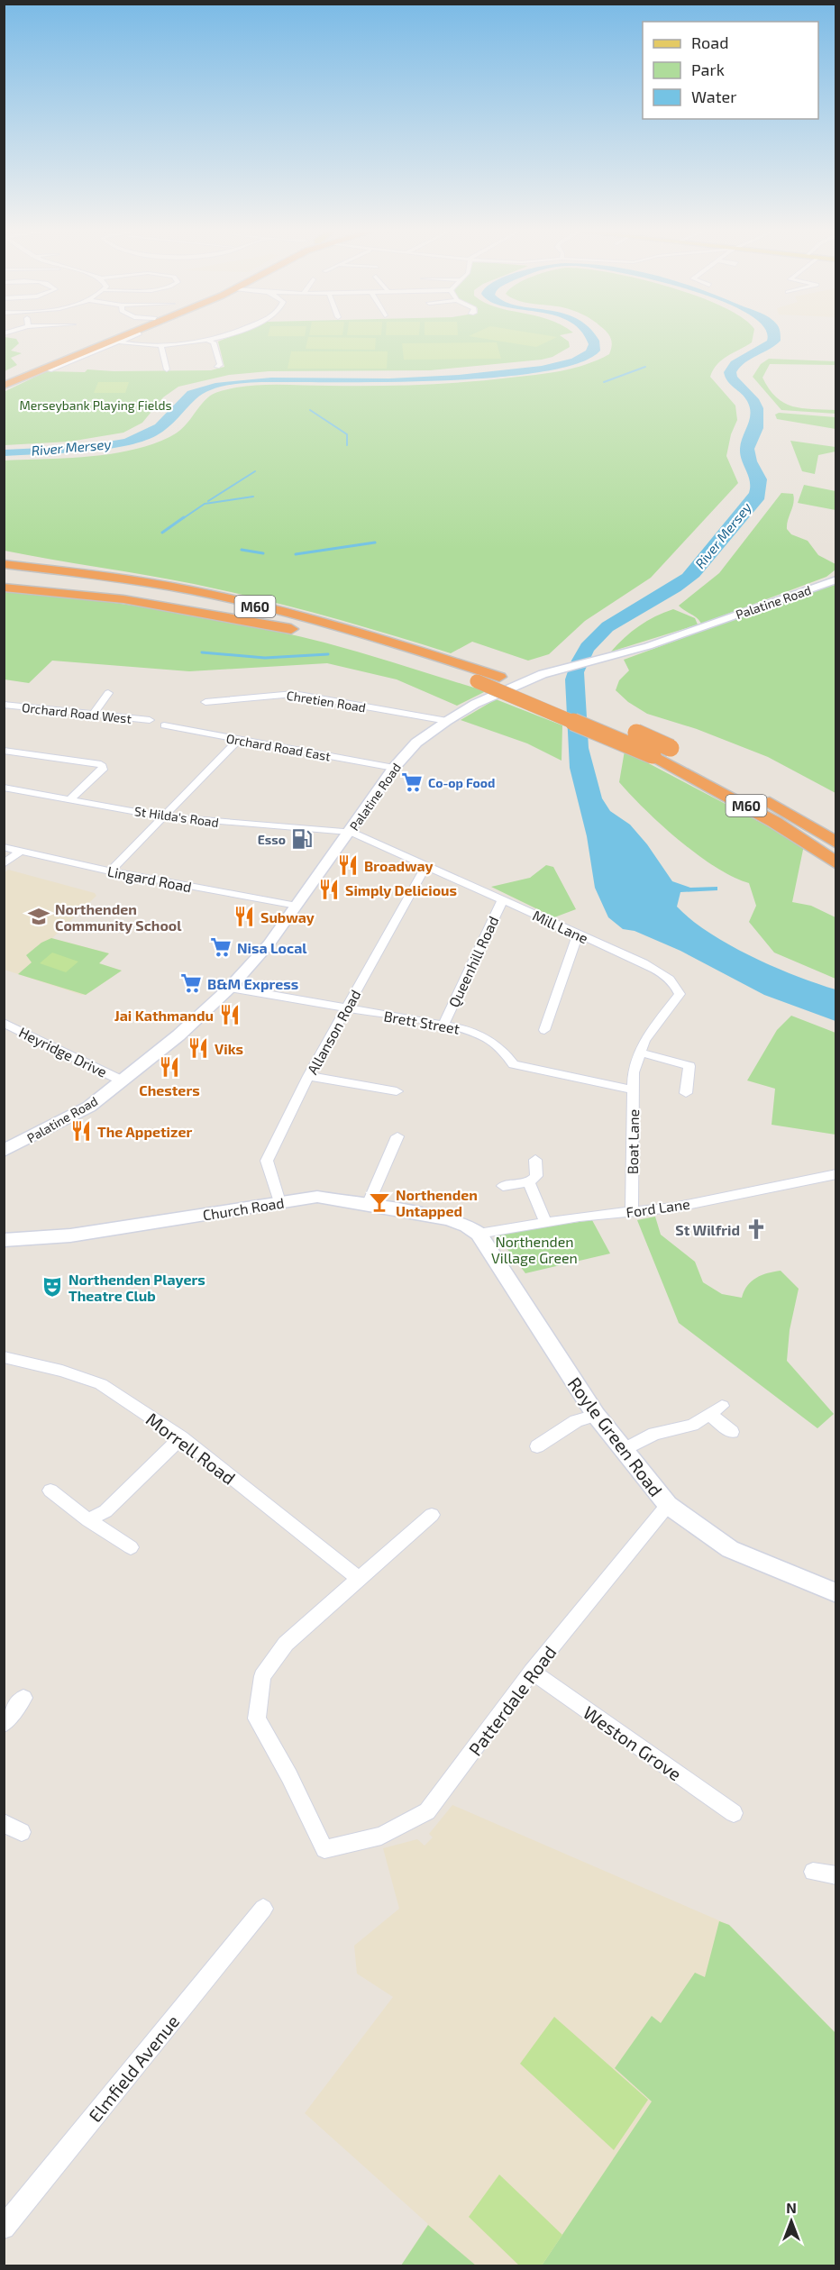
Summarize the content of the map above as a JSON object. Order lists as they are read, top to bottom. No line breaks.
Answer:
{"streets":{"highway":["M60"],"main road":["Palatine Road","Church Road","Royle Green Road"],"street":["Chretien Road","Orchard Road West","Orchard Road East","St Hilda's Road","Lingard Road","Mill Lane","Queenhill Road","Brett Street","Allanson Road","Heyridge Drive","Boat Lane","Ford Lane","Morrell Road","Patterdale Road","Weston Grove","Elmfield Avenue"]},"crossings":[["Palatine Road","Chretien Road"],["Palatine Road","Orchard Road East"],["Palatine Road","St Hilda's Road"],["Palatine Road","Lingard Road"],["Palatine Road","Mill Lane"],["Palatine Road","Brett Street"],["Palatine Road","Heyridge Drive"],["St Hilda's Road","Mill Lane"],["Mill Lane","Queenhill Road"],["Mill Lane","Allanson Road"],["Mill Lane","Boat Lane"],["Queenhill Road","Brett Street"],["Brett Street","Allanson Road"],["Brett Street","Boat Lane"],["Allanson Road","Church Road"],["Boat Lane","Ford Lane"],["Ford Lane","Church Road"],["Ford Lane","Royle Green Road"],["Church Road","Royle Green Road"],["Royle Green Road","Patterdale Road"],["Morrell Road","Patterdale Road"],["Patterdale Road","Weston Grove"]],"water":["River Mersey"],"parks":["Merseybank Playing Fields","Northenden Village Green"],"places":{"supermarket":["Co-op Food","Nisa Local","B&M Express"],"fuel station":["Esso"],"restaurant":["Broadway","Simply Delicious","Subway","Jai Kathmandu","Viks","Chesters","The Appetizer"],"school or university":["Northenden Community School"],"bar":["Northenden Untapped"],"church":["St Wilfrid"],"theatre":["Northenden Players Theatre Club"]},"legend":["Road","Park","Water"],"north":"top"}
